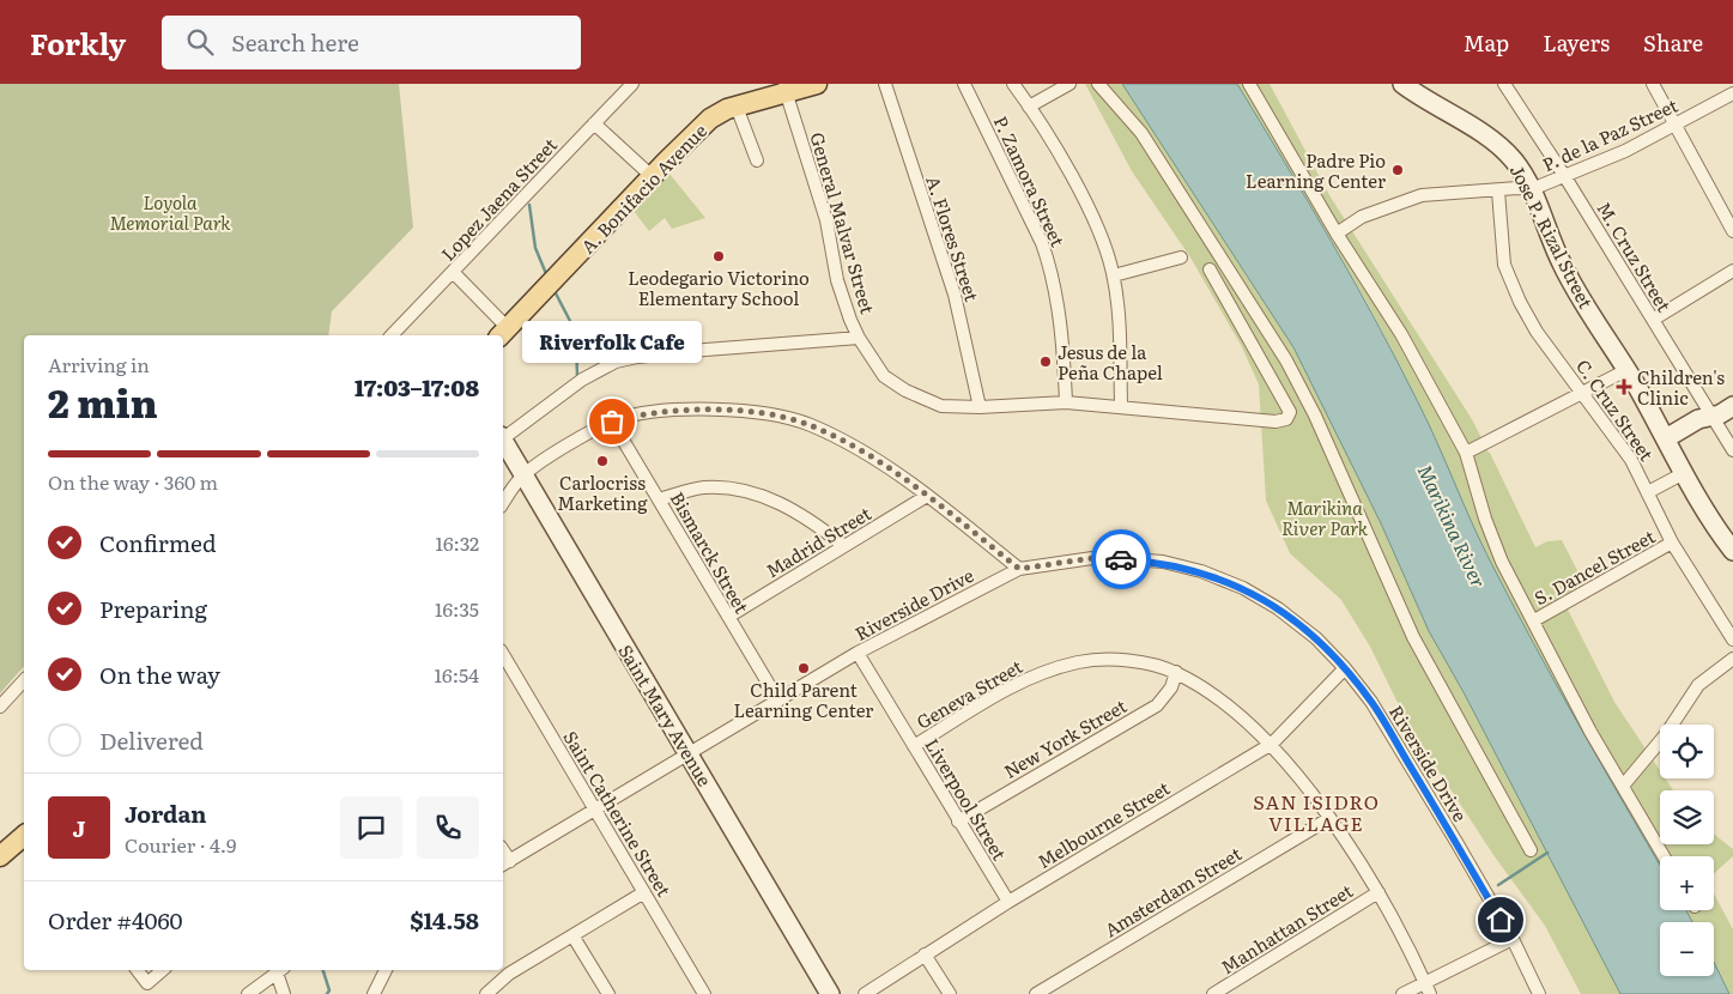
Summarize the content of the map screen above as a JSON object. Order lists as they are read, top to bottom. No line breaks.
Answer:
{"streets":{"main road":["A. Bonifacio Avenue"],"street":["P. de la Paz Street","P. Zamora Street","Lopez Jaena Street","General Malvar Street","Jose P. Rizal Street","A. Flores Street","M. Cruz Street","C. Cruz Street","Madrid Street","Bismarck Street","S. Dancel Street","Riverside Drive","Geneva Street","Saint Mary Avenue","New York Street","Liverpool Street","Saint Catherine Street","Melbourne Street","Amsterdam Street","Manhattan Street"]},"crossings":[["P. de la Paz Street","Jose P. Rizal Street"],["P. de la Paz Street","M. Cruz Street"],["P. de la Paz Street","C. Cruz Street"],["P. Zamora Street","General Malvar Street"],["A. Bonifacio Avenue","General Malvar Street"],["General Malvar Street","A. Flores Street"],["C. Cruz Street","S. Dancel Street"],["Madrid Street","Bismarck Street"],["Bismarck Street","Riverside Drive"],["Riverside Drive","Saint Mary Avenue"],["Riverside Drive","Liverpool Street"],["Riverside Drive","Saint Catherine Street"],["Riverside Drive","Melbourne Street"],["Geneva Street","New York Street"],["Geneva Street","Liverpool Street"],["Geneva Street","Melbourne Street"],["Geneva Street","Amsterdam Street"],["Geneva Street","Manhattan Street"],["New York Street","Liverpool Street"],["Liverpool Street","Melbourne Street"]],"districts":["SAN ISIDRO VILLAGE"],"water":["Marikina River"],"parks":["Loyola Memorial Park","Marikina River Park"],"places":{"other":["Padre Pio Learning Center","Leodegario Victorino Elementary School","Jesus de la Peña Chapel","Riverfolk Cafe","Carlocriss Marketing","Child Parent Learning Center"],"health":["Children's Clinic"]},"page":{"header":"Forkly","search":"Search here","nav":["Map","Layers","Share"],"bubble":"Riverfolk Cafe","heading":["2 min","Arriving in","17:03–17:08"],"panel":["Jordan","Courier · 4.9","Order #4060","$14.58"],"bar":"On the way · 360 m","list":[["Confirmed","16:32"],["Preparing","16:35"],["On the way","16:54"],"Delivered"],"map_buttons":["+","−"],"round":"J"}}
